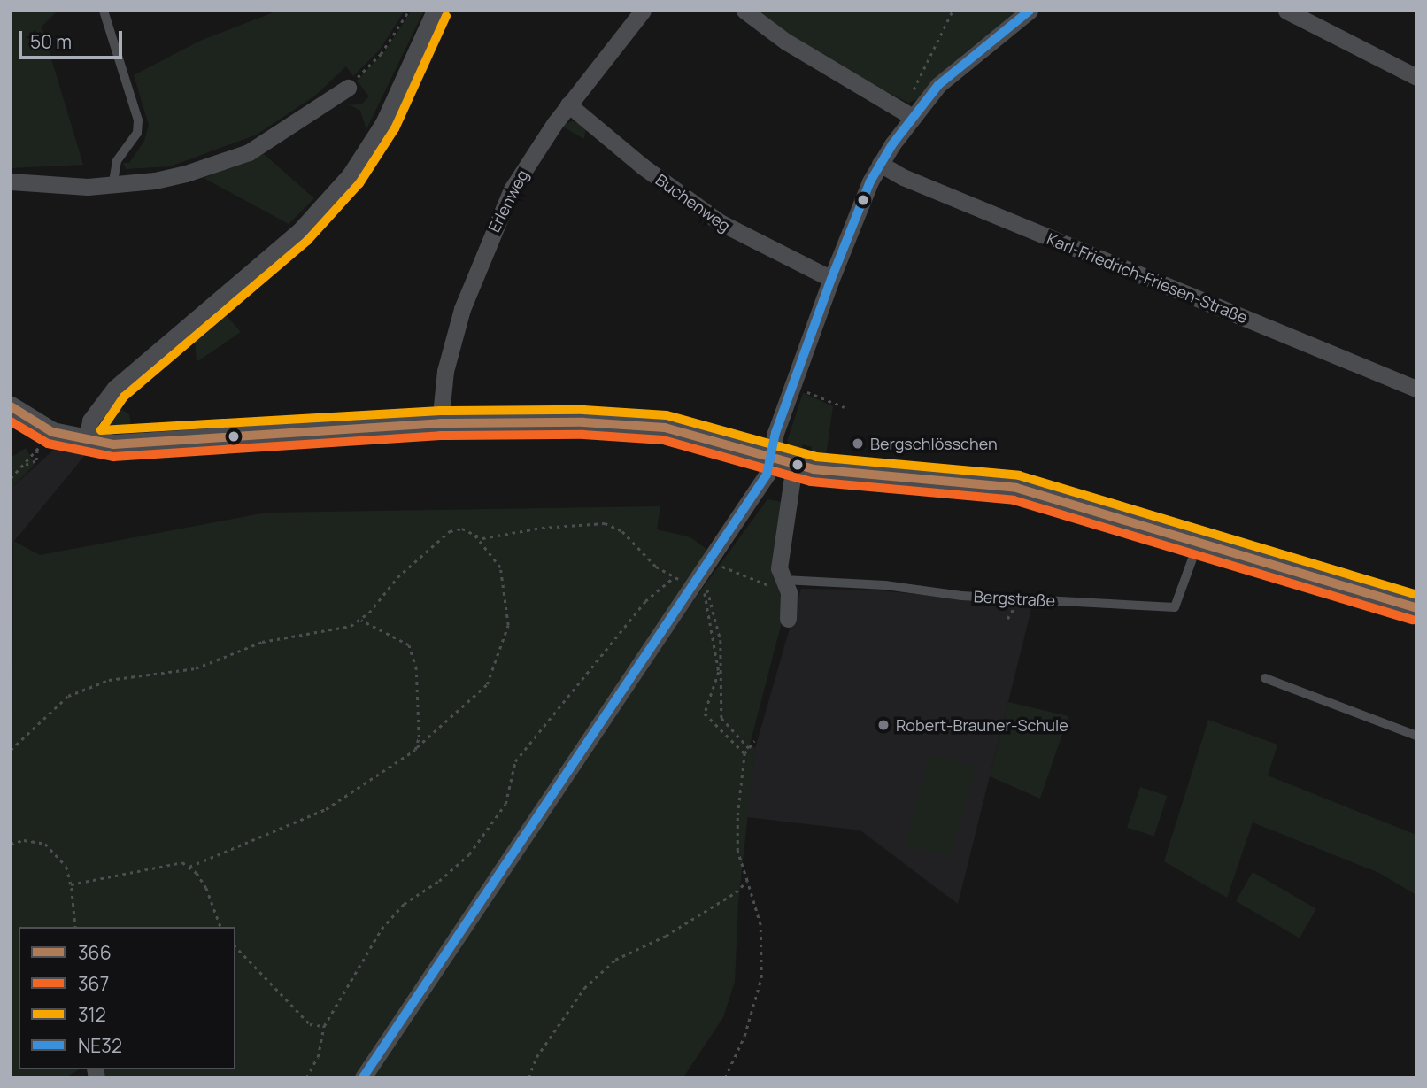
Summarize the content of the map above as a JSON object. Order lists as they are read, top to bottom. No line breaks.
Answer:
{"streets":{"street":["Erlenweg","Buchenweg","Karl-Friedrich-Friesen-Straße"],"lane":["Bergstraße"]},"crossings":[["Erlenweg","Buchenweg"]],"places":["Bergschlösschen","Robert-Brauner-Schule"],"lines":["transit line NE32","transit line 312","transit line 366","transit line 367"],"legend":["366","367","312","NE32"],"scale_bar":"50 m"}
